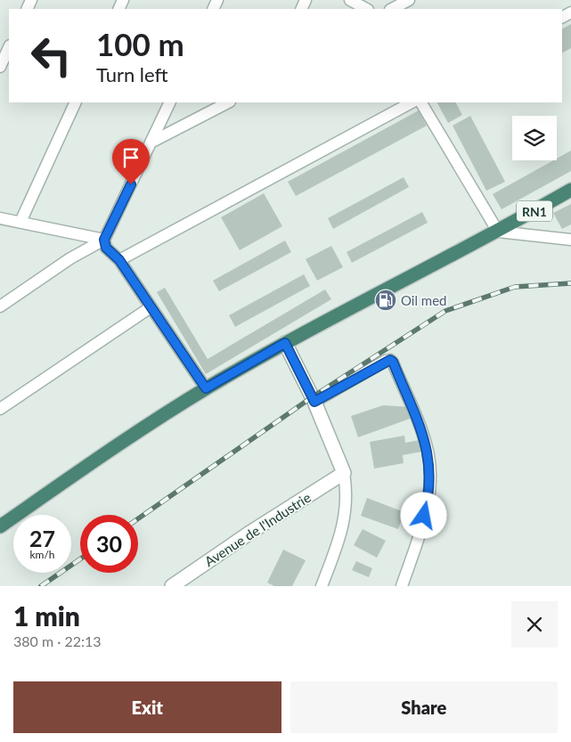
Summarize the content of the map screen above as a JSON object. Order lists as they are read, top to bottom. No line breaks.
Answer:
{"streets":{"highway":["RN1"],"street":["Avenue de l'Industrie"]},"places":{"fuel station":["Oil med"]},"page":{"turn":["100 m","Turn left"],"speed":"27 km/h","limit":"30","heading":["1 min","380 m · 22:13"],"buttons":["Exit","Share"]}}
